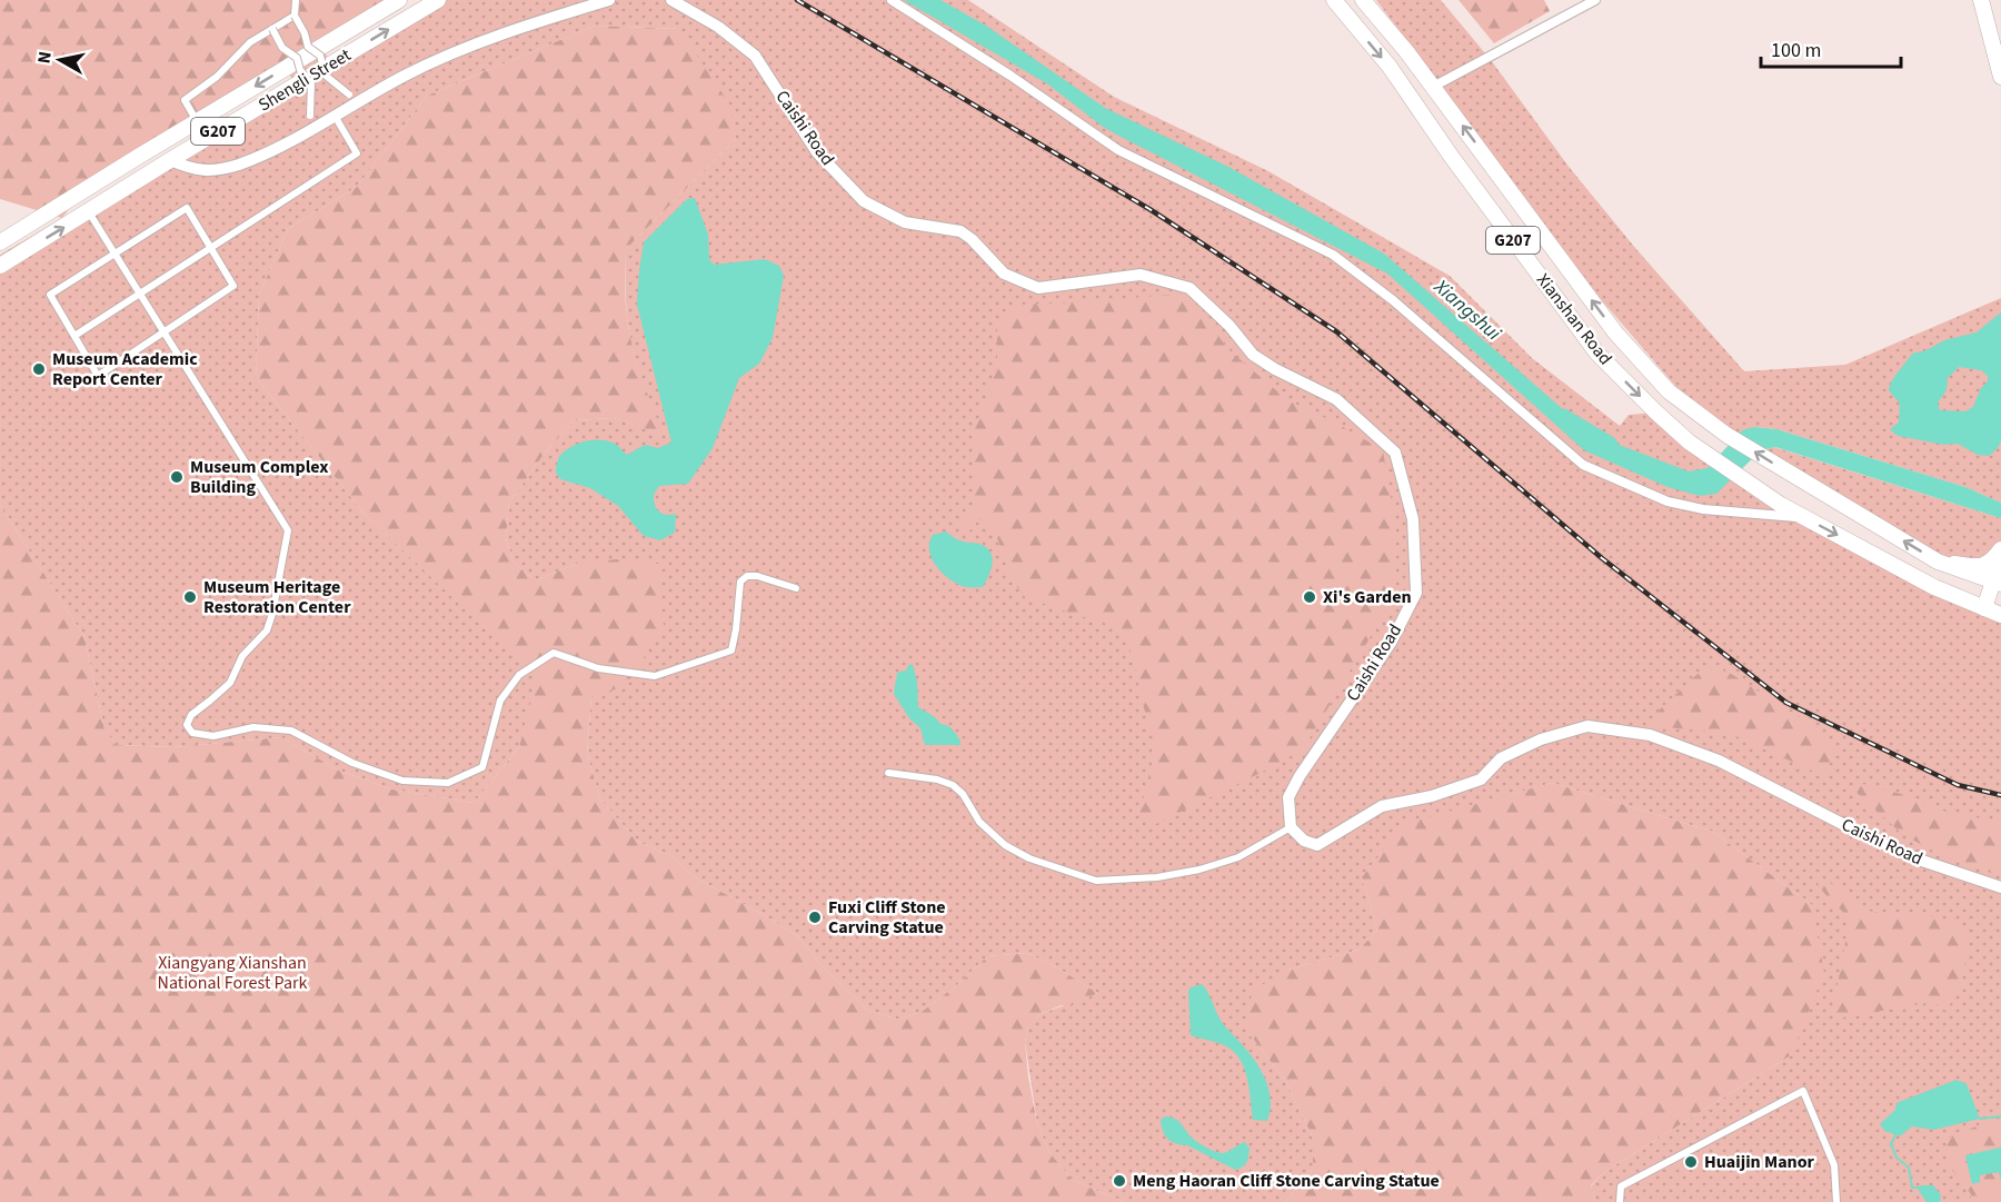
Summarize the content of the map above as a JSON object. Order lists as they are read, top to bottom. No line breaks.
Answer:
{"streets":{"main road":["Shengli Street","G207","Xianshan Road"],"street":["Caishi Road"]},"crossings":[["G207","Xianshan Road"]],"water":["Xiangshui"],"parks":["Xiangyang Xianshan National Forest Park"],"places":["Museum Academic Report Center","Museum Complex Building","Museum Heritage Restoration Center","Xi's Garden","Fuxi Cliff Stone Carving Statue","Huaijin Manor","Meng Haoran Cliff Stone Carving Statue"],"scale_bar":"100 m","north":"left"}
